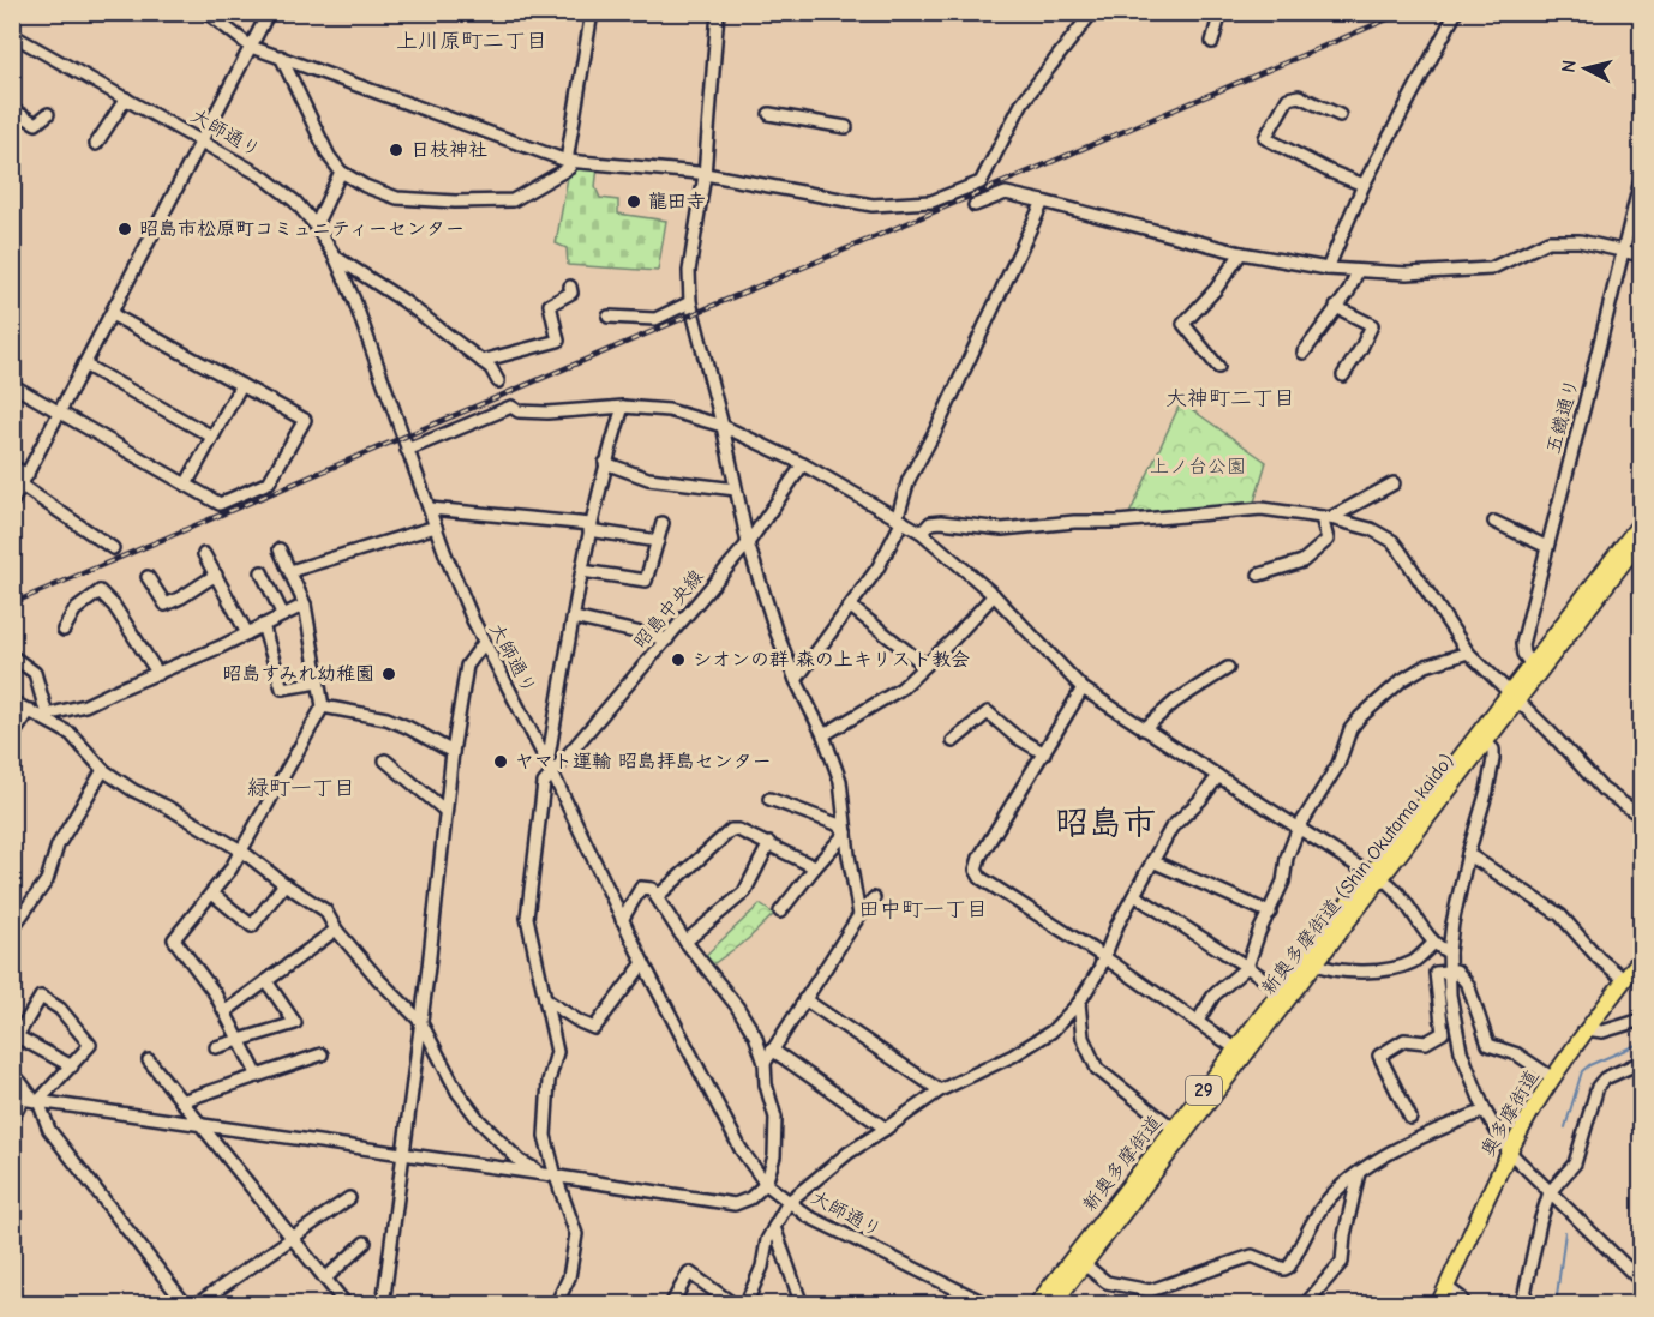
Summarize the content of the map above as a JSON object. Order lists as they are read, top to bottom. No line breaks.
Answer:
{"streets":{"main road":["新奥多摩街道 (Shin Okutama kaido)","29","奥多摩街道","新奥多摩街道"],"street":["大師通り","五鐵通り","昭島中央線"]},"crossings":[["大師通り","昭島中央線"],["五鐵通り","新奥多摩街道 (Shin Okutama kaido)"],["新奥多摩街道 (Shin Okutama kaido)","新奥多摩街道"]],"districts":["上川原町二丁目","大神町二丁目","緑町一丁目","昭島市","田中町一丁目"],"parks":["上ノ台公園"],"places":["日枝神社","龍田寺","昭島市松原町コミュニティーセンター","シオンの群 森の上キリスト教会","昭島すみれ幼稚園","ヤマト運輸 昭島拝島センター"],"north":"left"}
